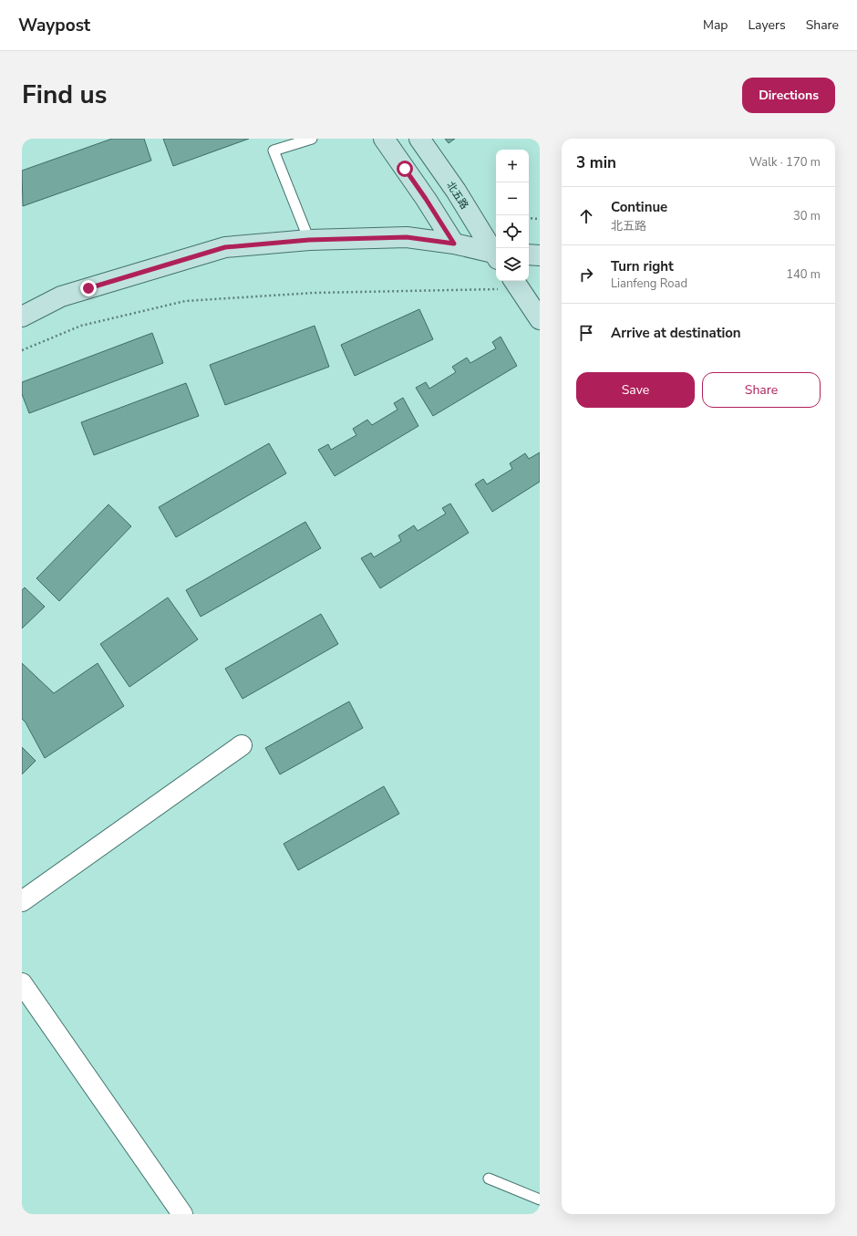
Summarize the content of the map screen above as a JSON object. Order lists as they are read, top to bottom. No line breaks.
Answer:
{"streets":{"main road":["北五路"]},"page":{"header":"Waypost","nav":["Map","Layers","Share"],"title":"Find us","buttons":["Directions",["Save","Share"]],"heading":["3 min","Walk · 170 m"],"map_buttons":["+","−"],"list":[["Continue","北五路","30 m"],["Turn right","Lianfeng Road","140 m"],"Arrive at destination"]}}
